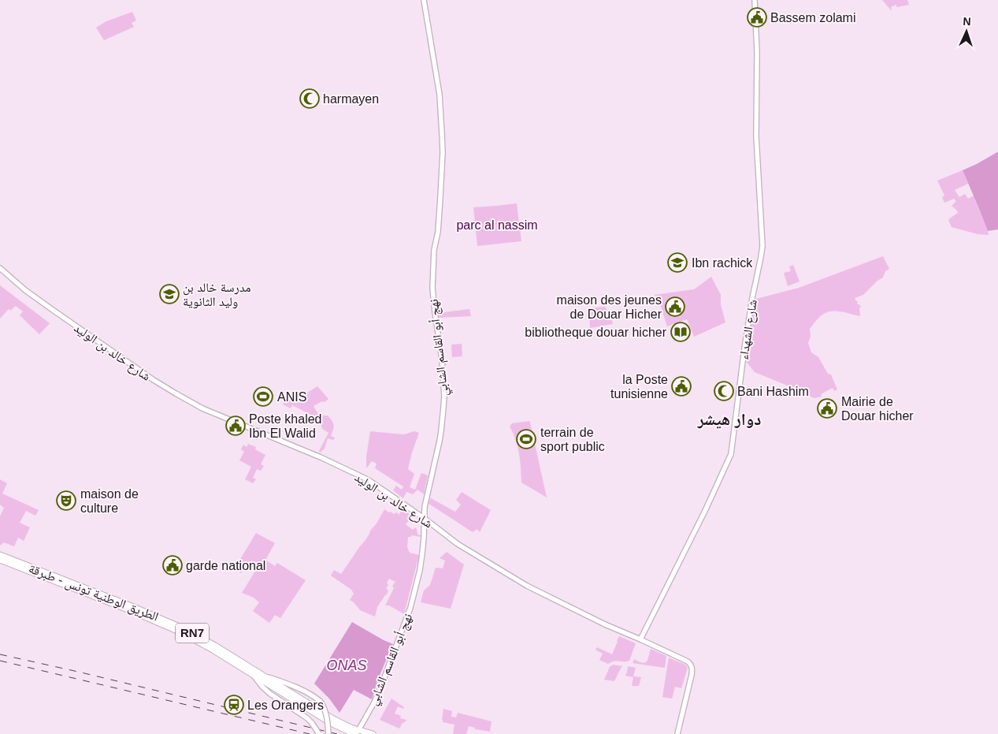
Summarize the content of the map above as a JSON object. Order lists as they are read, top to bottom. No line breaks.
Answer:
{"streets":{"main road":["الطريق الوطنية تونس - طبرقة","RN7"],"street":["شارع الشهداء","نهج أبو القاسم الشابي","شارع خالد بن الوليد"]},"crossings":[["شارع الشهداء","شارع خالد بن الوليد"],["نهج أبو القاسم الشابي","شارع خالد بن الوليد"],["نهج أبو القاسم الشابي","الطريق الوطنية تونس - طبرقة"]],"districts":["دوار هيشر"],"water":["ONAS"],"parks":["parc al nassim"],"places":{"public building":["Bassem zolami","maison des jeunes de Douar Hicher","la Poste tunisienne","Mairie de Douar hicher","Poste khaled Ibn El Walid","garde national"],"mosque":["harmayen","Bani Hashim"],"school or university":["Ibn rachick","مدرسة خالد بن وليد الثانوية"],"library":["bibliotheque douar hicher"],"sports":["ANIS","terrain de sport public"],"theatre":["maison de culture"],"station":["Les Orangers"]},"north":"top"}
